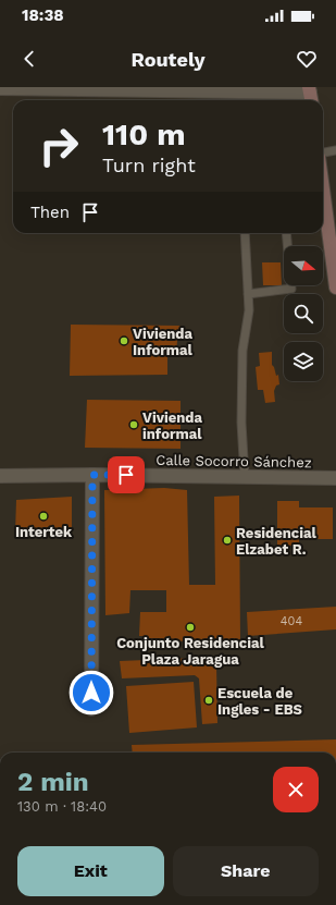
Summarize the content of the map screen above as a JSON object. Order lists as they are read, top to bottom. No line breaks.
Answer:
{"streets":{"street":["Calle Socorro Sánchez"]},"places":["Vivienda Informal","Vivienda informal","Intertek","Residencial Elzabet R.","Conjunto Residencial Plaza Jaragua","Escuela de Ingles - EBS"],"house_numbers":["404"],"north":"right","page":{"status":"18:38","header":"Routely","turn":["110 m","Turn right"],"then":"Then","heading":["2 min","130 m · 18:40"],"buttons":["Exit","Share"]}}
